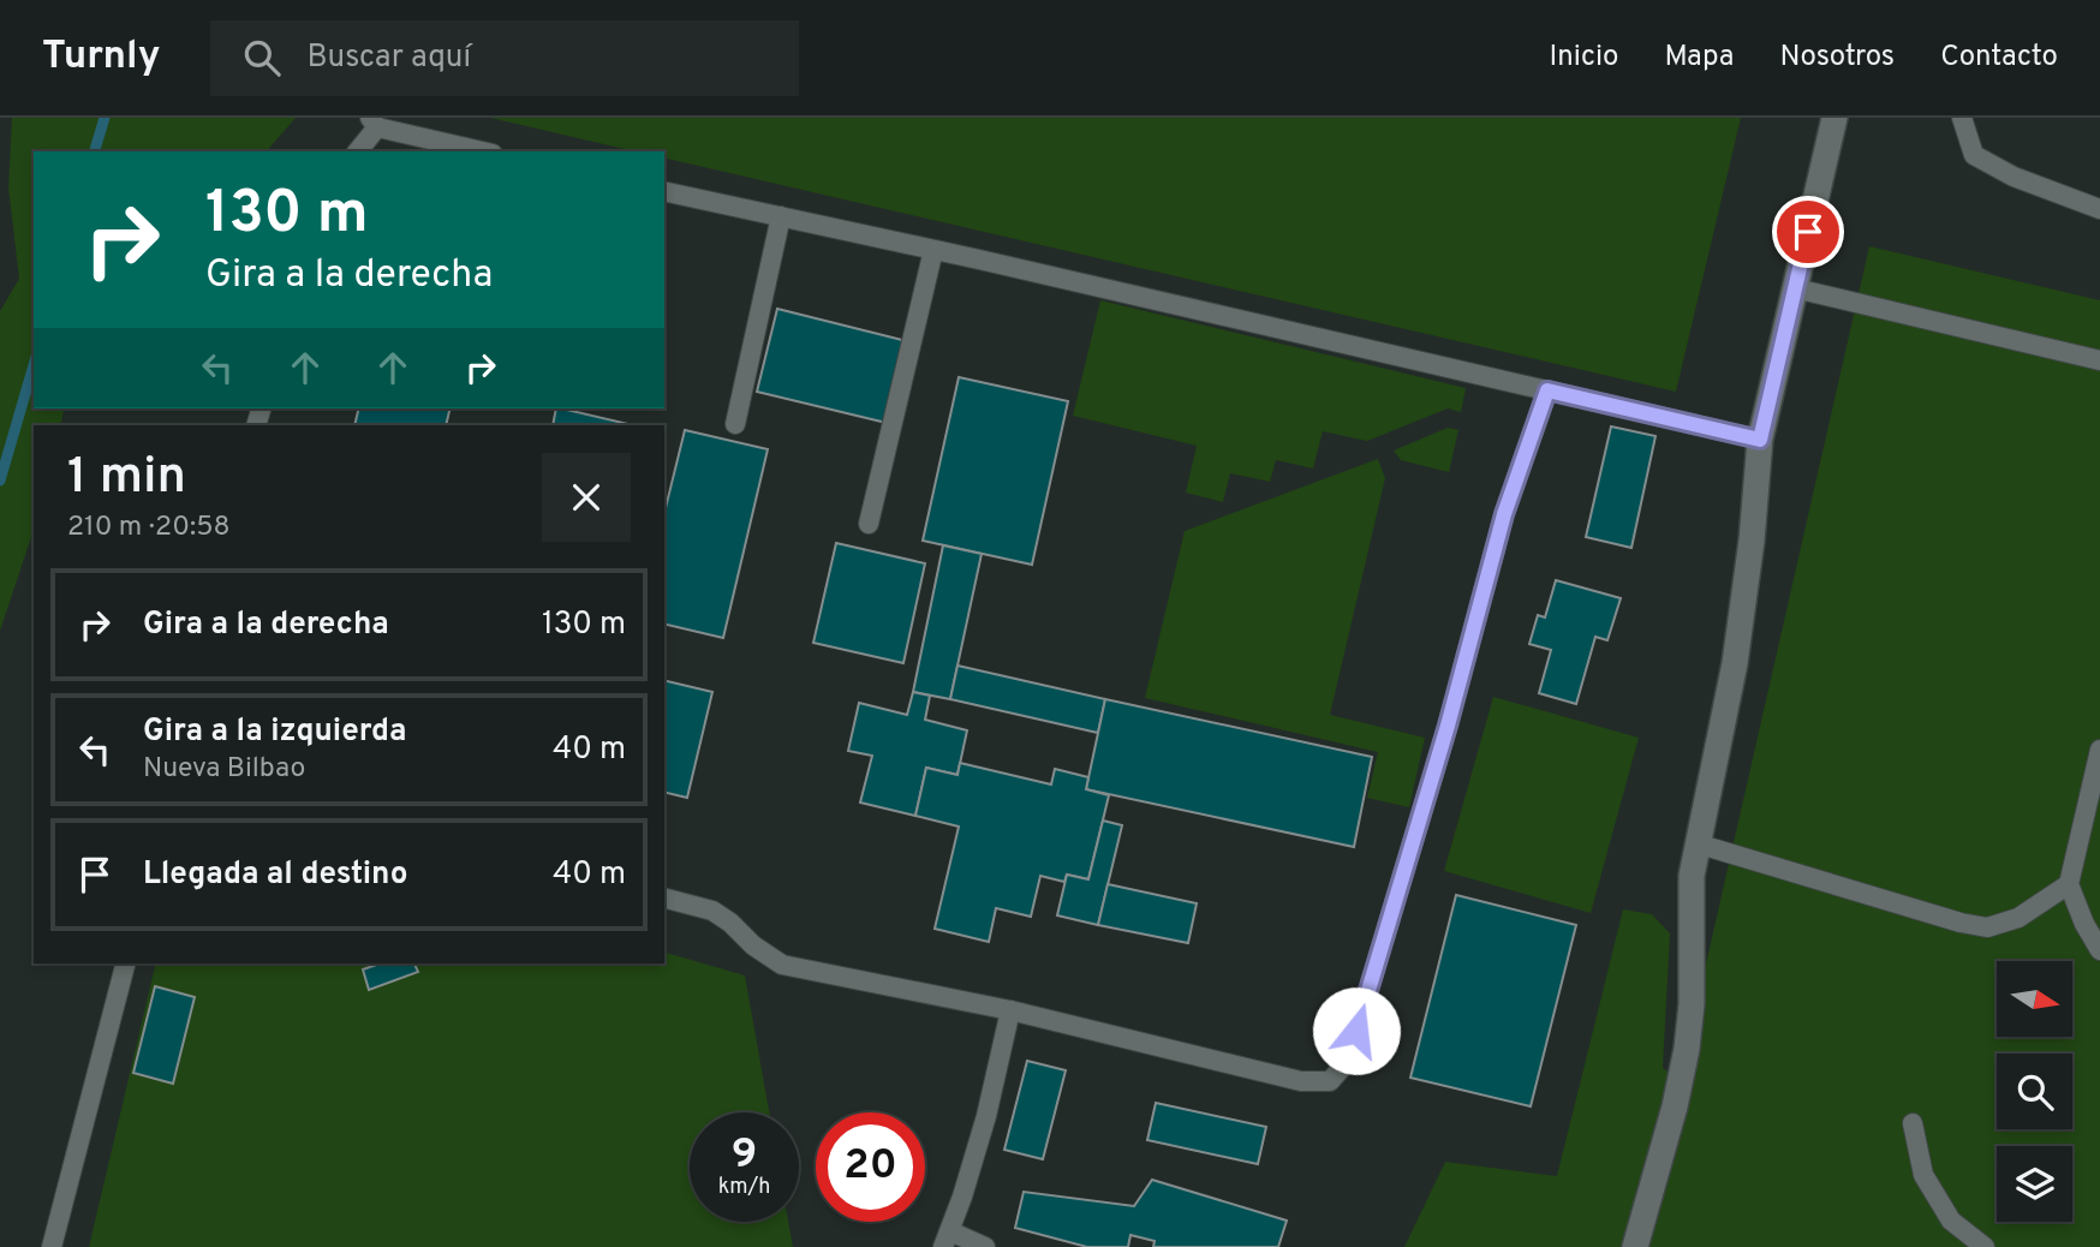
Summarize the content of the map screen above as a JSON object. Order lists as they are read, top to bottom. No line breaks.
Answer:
{"north":"right","page":{"header":"Turnly","search":"Buscar aquí","nav":["Inicio","Mapa","Nosotros","Contacto"],"turn":["130 m","Gira a la derecha"],"heading":["1 min","210 m · 20:58"],"list":[{"name":"Gira a la derecha","value":"130 m"},{"name":"Gira a la izquierda","note":"Nueva Bilbao","value":"40 m"},{"name":"Llegada al destino","value":"40 m"}],"speed":"9 km/h","limit":"20"}}
